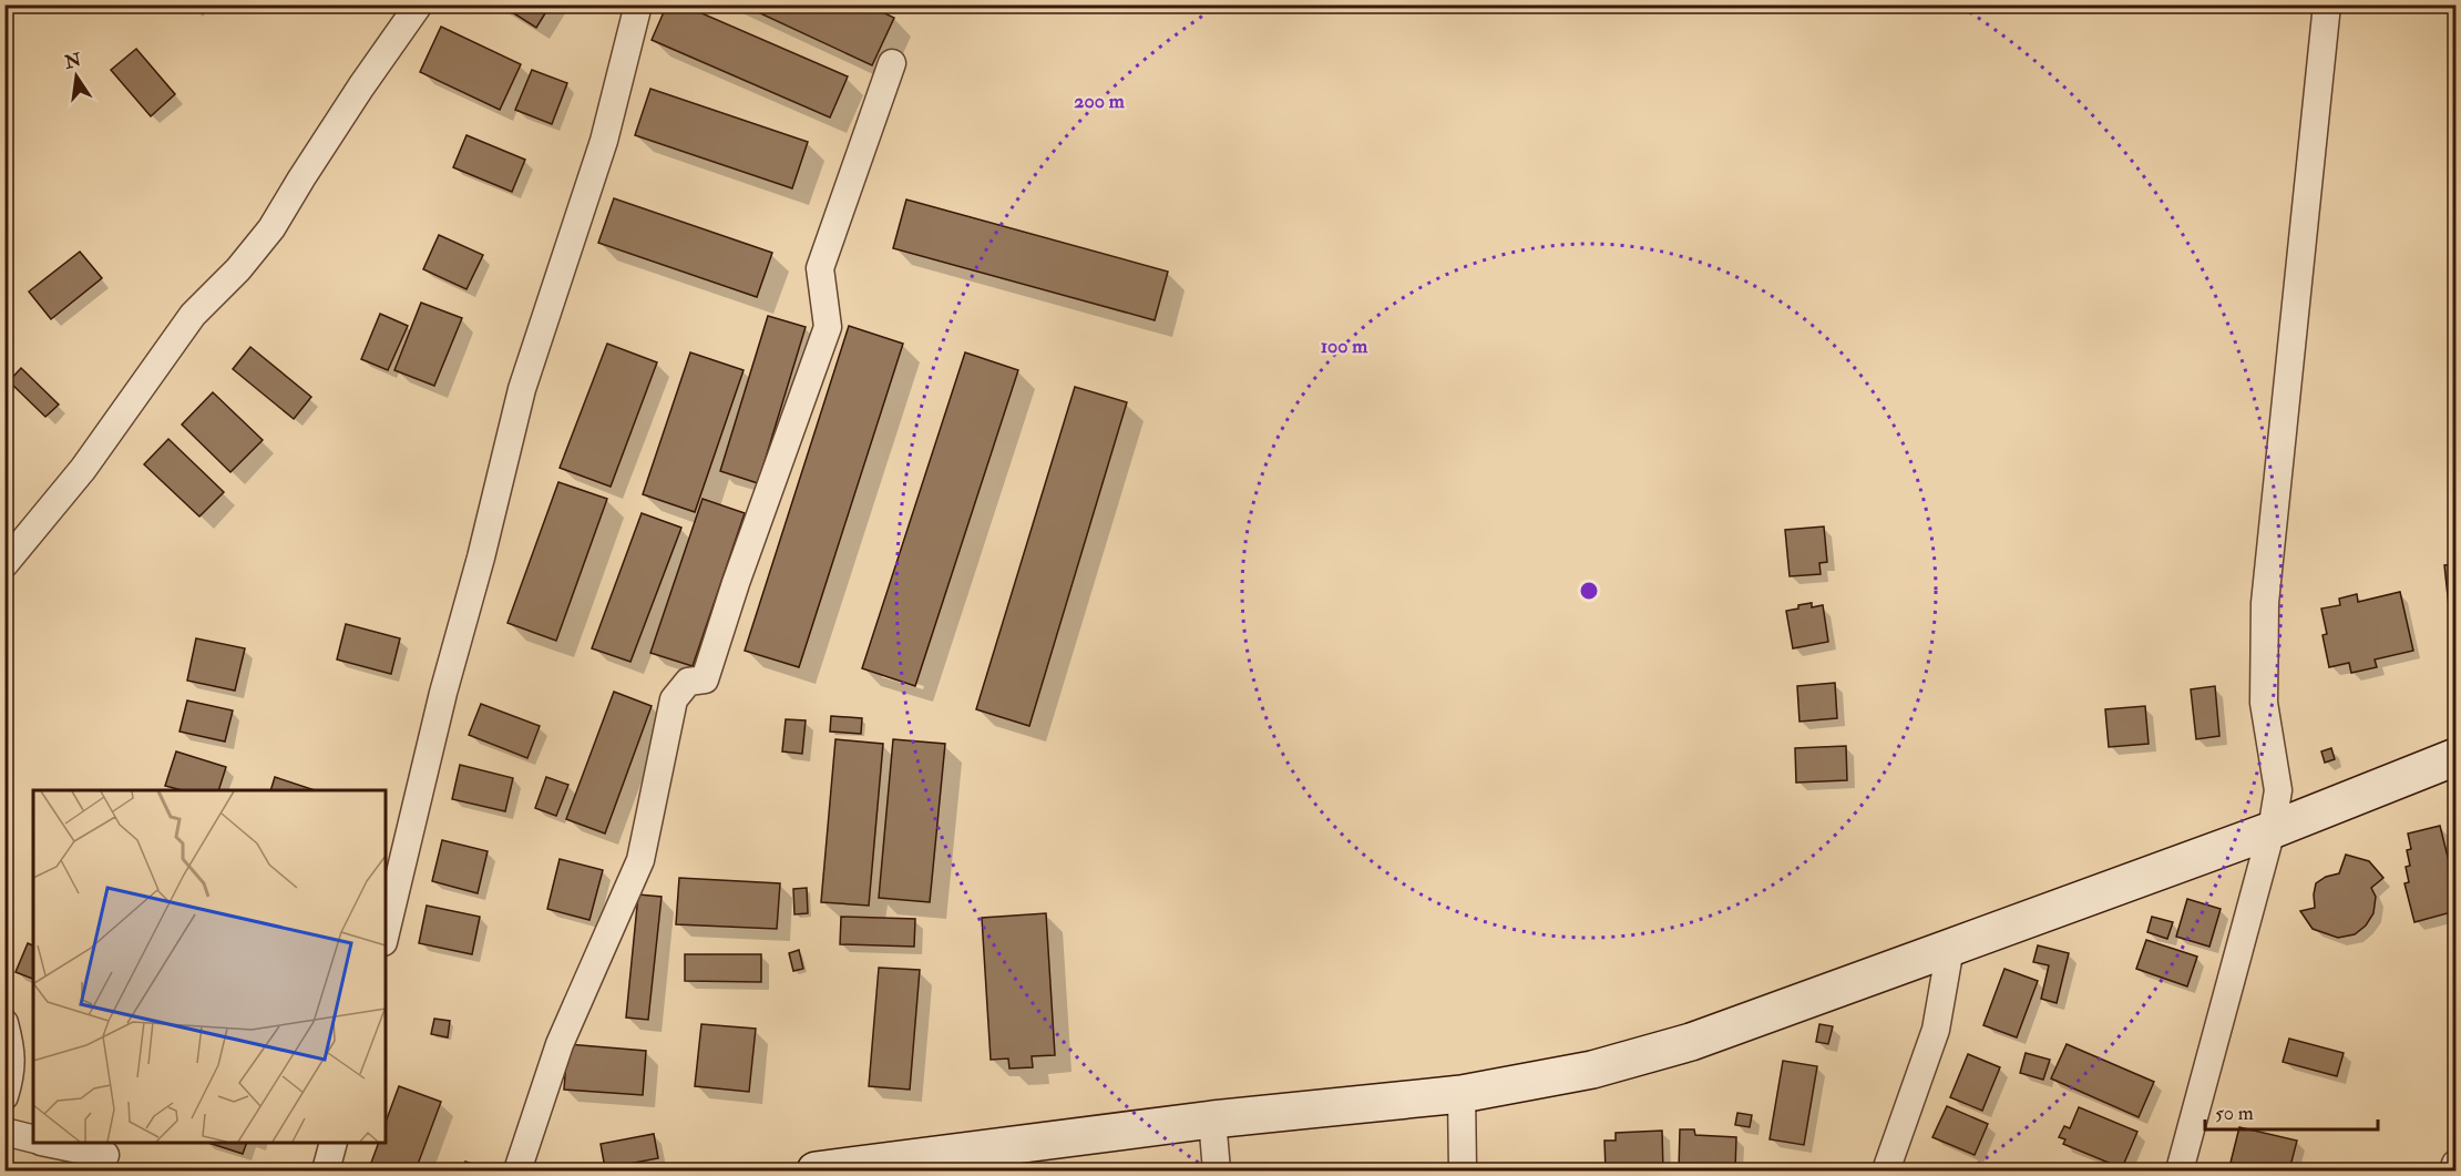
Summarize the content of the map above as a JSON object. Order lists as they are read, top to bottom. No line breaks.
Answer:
{"scale_bar":"50 m","north":"top","rings":["200 m","100 m"]}
